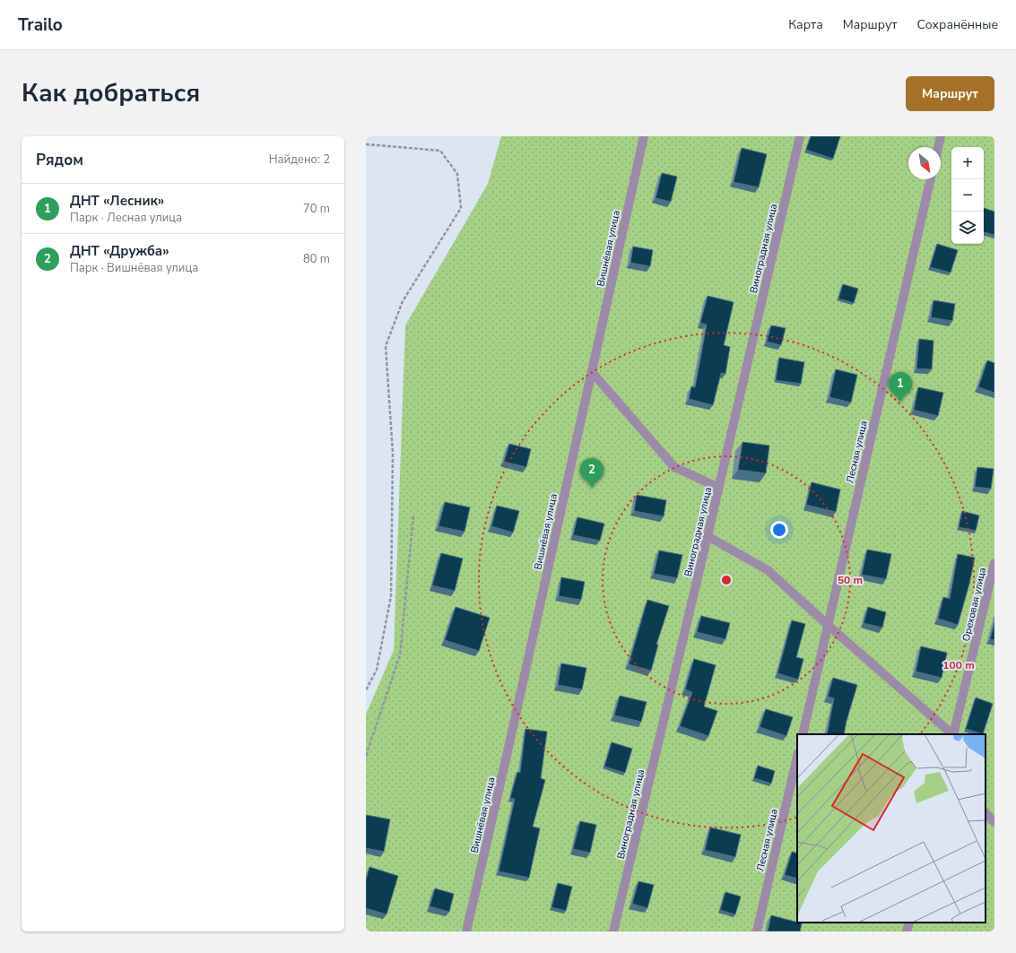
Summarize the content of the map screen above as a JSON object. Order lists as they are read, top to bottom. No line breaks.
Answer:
{"streets":{"street":["Вишнёвая улица","Виноградная улица","Лесная улица","Ореховая улица"]},"north":"bottom right","page":{"header":"Trailo","nav":["Карта","Маршрут","Сохранённые"],"title":"Как добраться","buttons":"Маршрут","heading":["Рядом","Найдено: 2"],"map_buttons":["+","−"],"list":[{"mark":"1","name":"ДНТ «Лесник»","note":"Парк · Лесная улица","value":"70 m"},{"mark":"2","name":"ДНТ «Дружба»","note":"Парк · Вишнёвая улица","value":"80 m"}],"pins":["1","2"]},"rings":["50 m","100 m"]}
